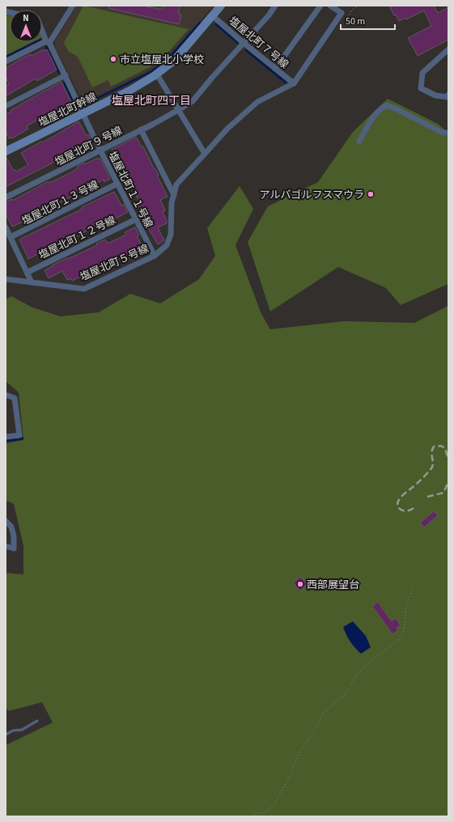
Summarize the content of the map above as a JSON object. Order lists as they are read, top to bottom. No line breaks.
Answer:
{"streets":{"street":["塩屋北町７号線","塩屋北町幹線","塩屋北町９号線","塩屋北町１１号線","塩屋北町１３号線","塩屋北町１２号線","塩屋北町５号線"]},"crossings":[["塩屋北町７号線","塩屋北町幹線"],["塩屋北町７号線","塩屋北町９号線"],["塩屋北町７号線","塩屋北町５号線"],["塩屋北町幹線","塩屋北町１１号線"],["塩屋北町９号線","塩屋北町１１号線"],["塩屋北町１１号線","塩屋北町１３号線"],["塩屋北町１１号線","塩屋北町１２号線"],["塩屋北町１１号線","塩屋北町５号線"]],"districts":["塩屋北町四丁目"],"places":["市立塩屋北小学校","アルバゴルフスマウラ","西部展望台"],"scale_bar":"50 m","north":"top"}
